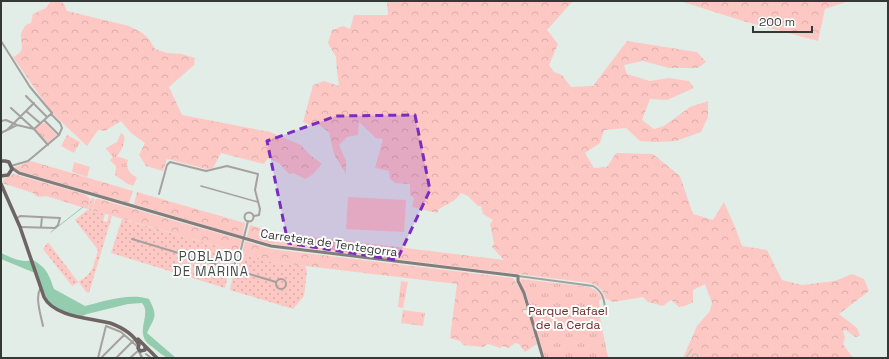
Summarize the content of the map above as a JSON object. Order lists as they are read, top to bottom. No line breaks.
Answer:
{"streets":{"main road":["Carretera de Tentegorra"]},"districts":["POBLADO DE MARINA"],"parks":["Parque Rafael de la Cerda"],"scale_bar":"200 m"}
